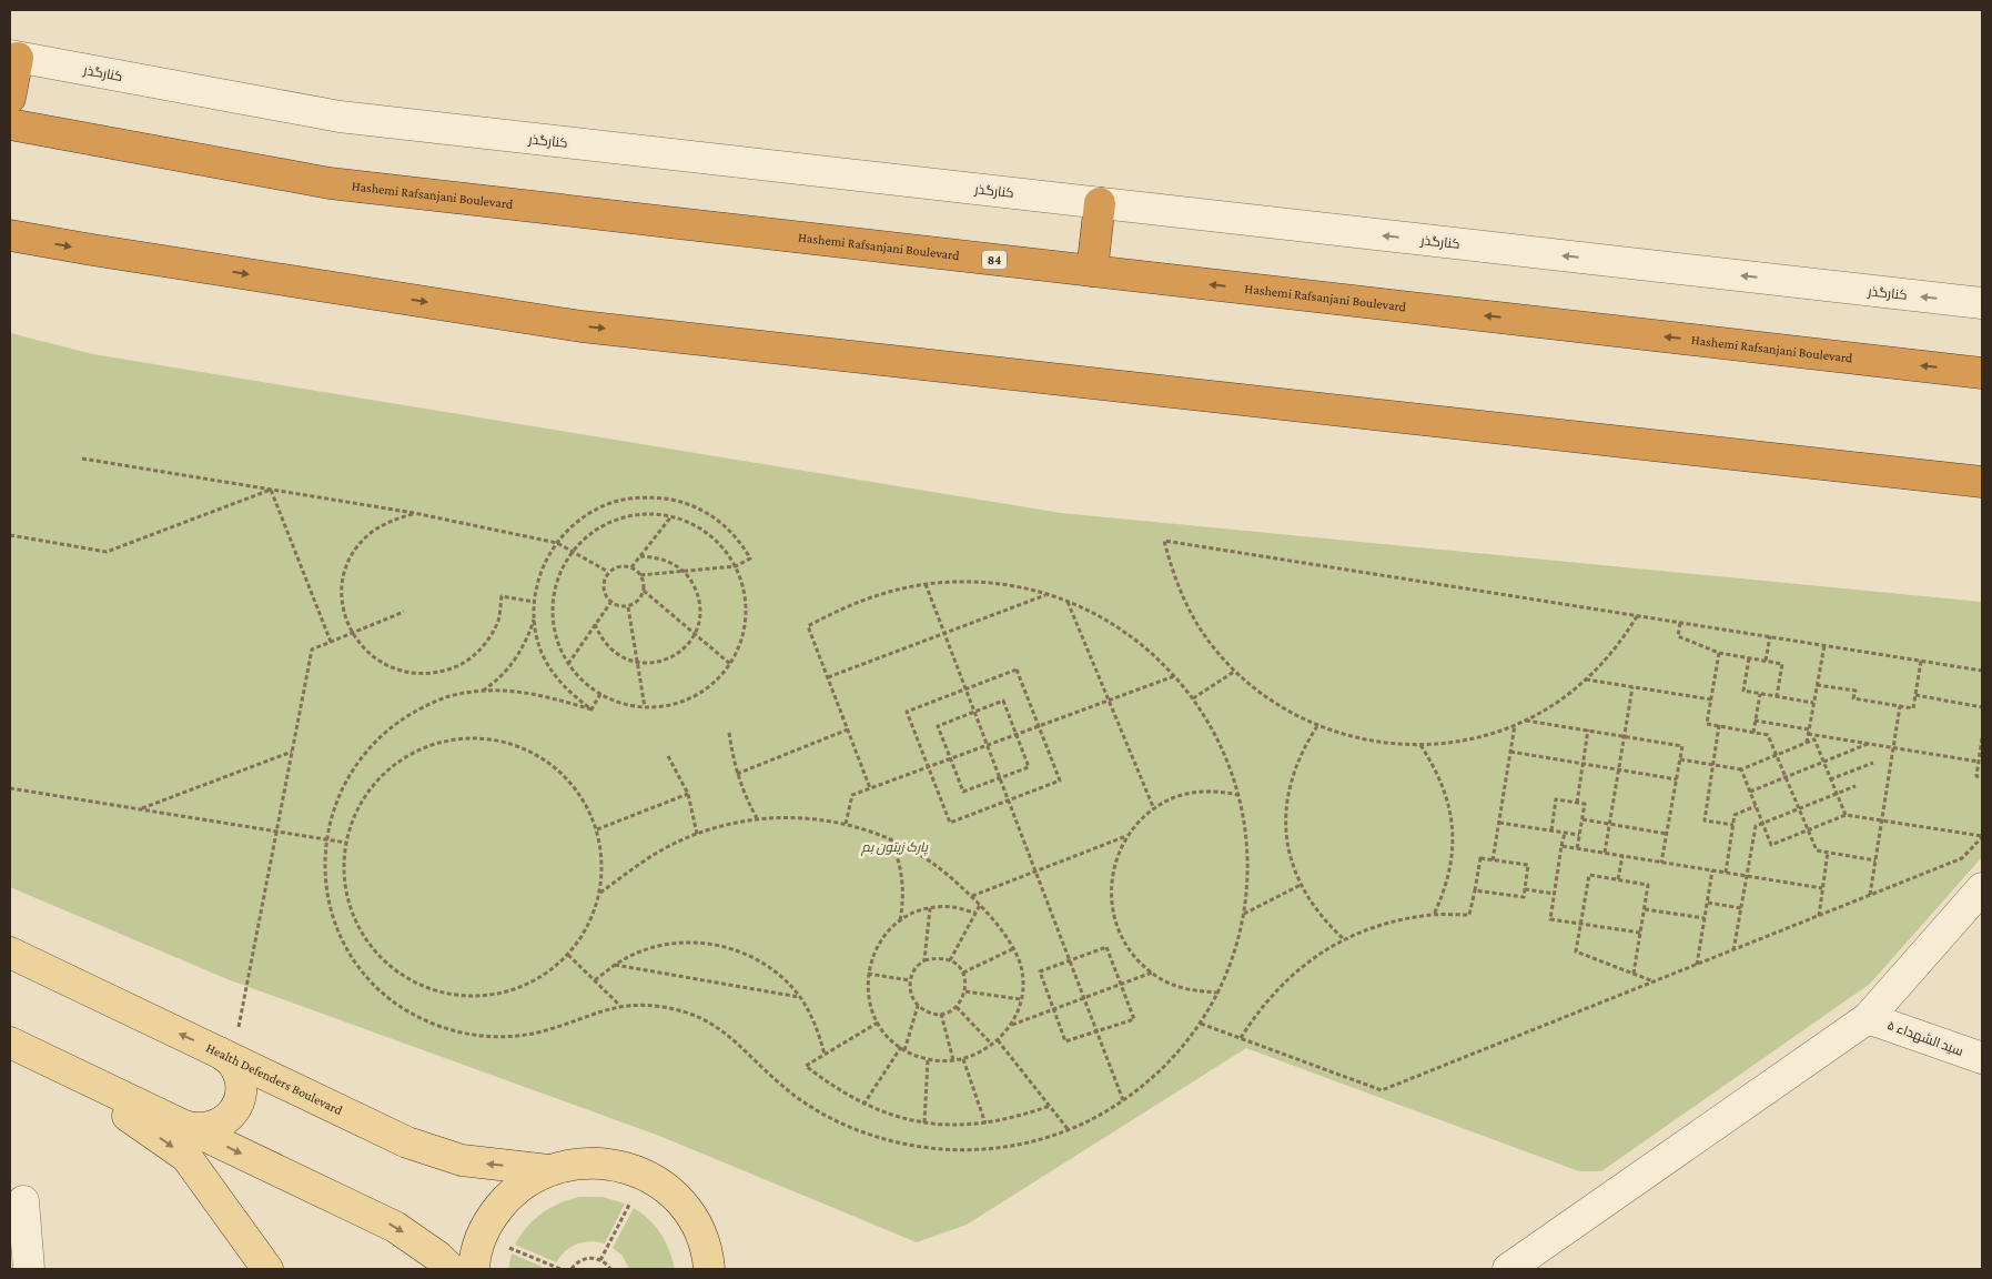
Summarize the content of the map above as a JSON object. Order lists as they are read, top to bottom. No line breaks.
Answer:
{"streets":{"highway":["Hashemi Rafsanjani Boulevard","84"],"main road":["Health Defenders Boulevard"],"street":["کنارگذر","سید الشهداء ۵"]},"one_way":["کنارگذر"],"parks":["پارک زیتون بم"]}
